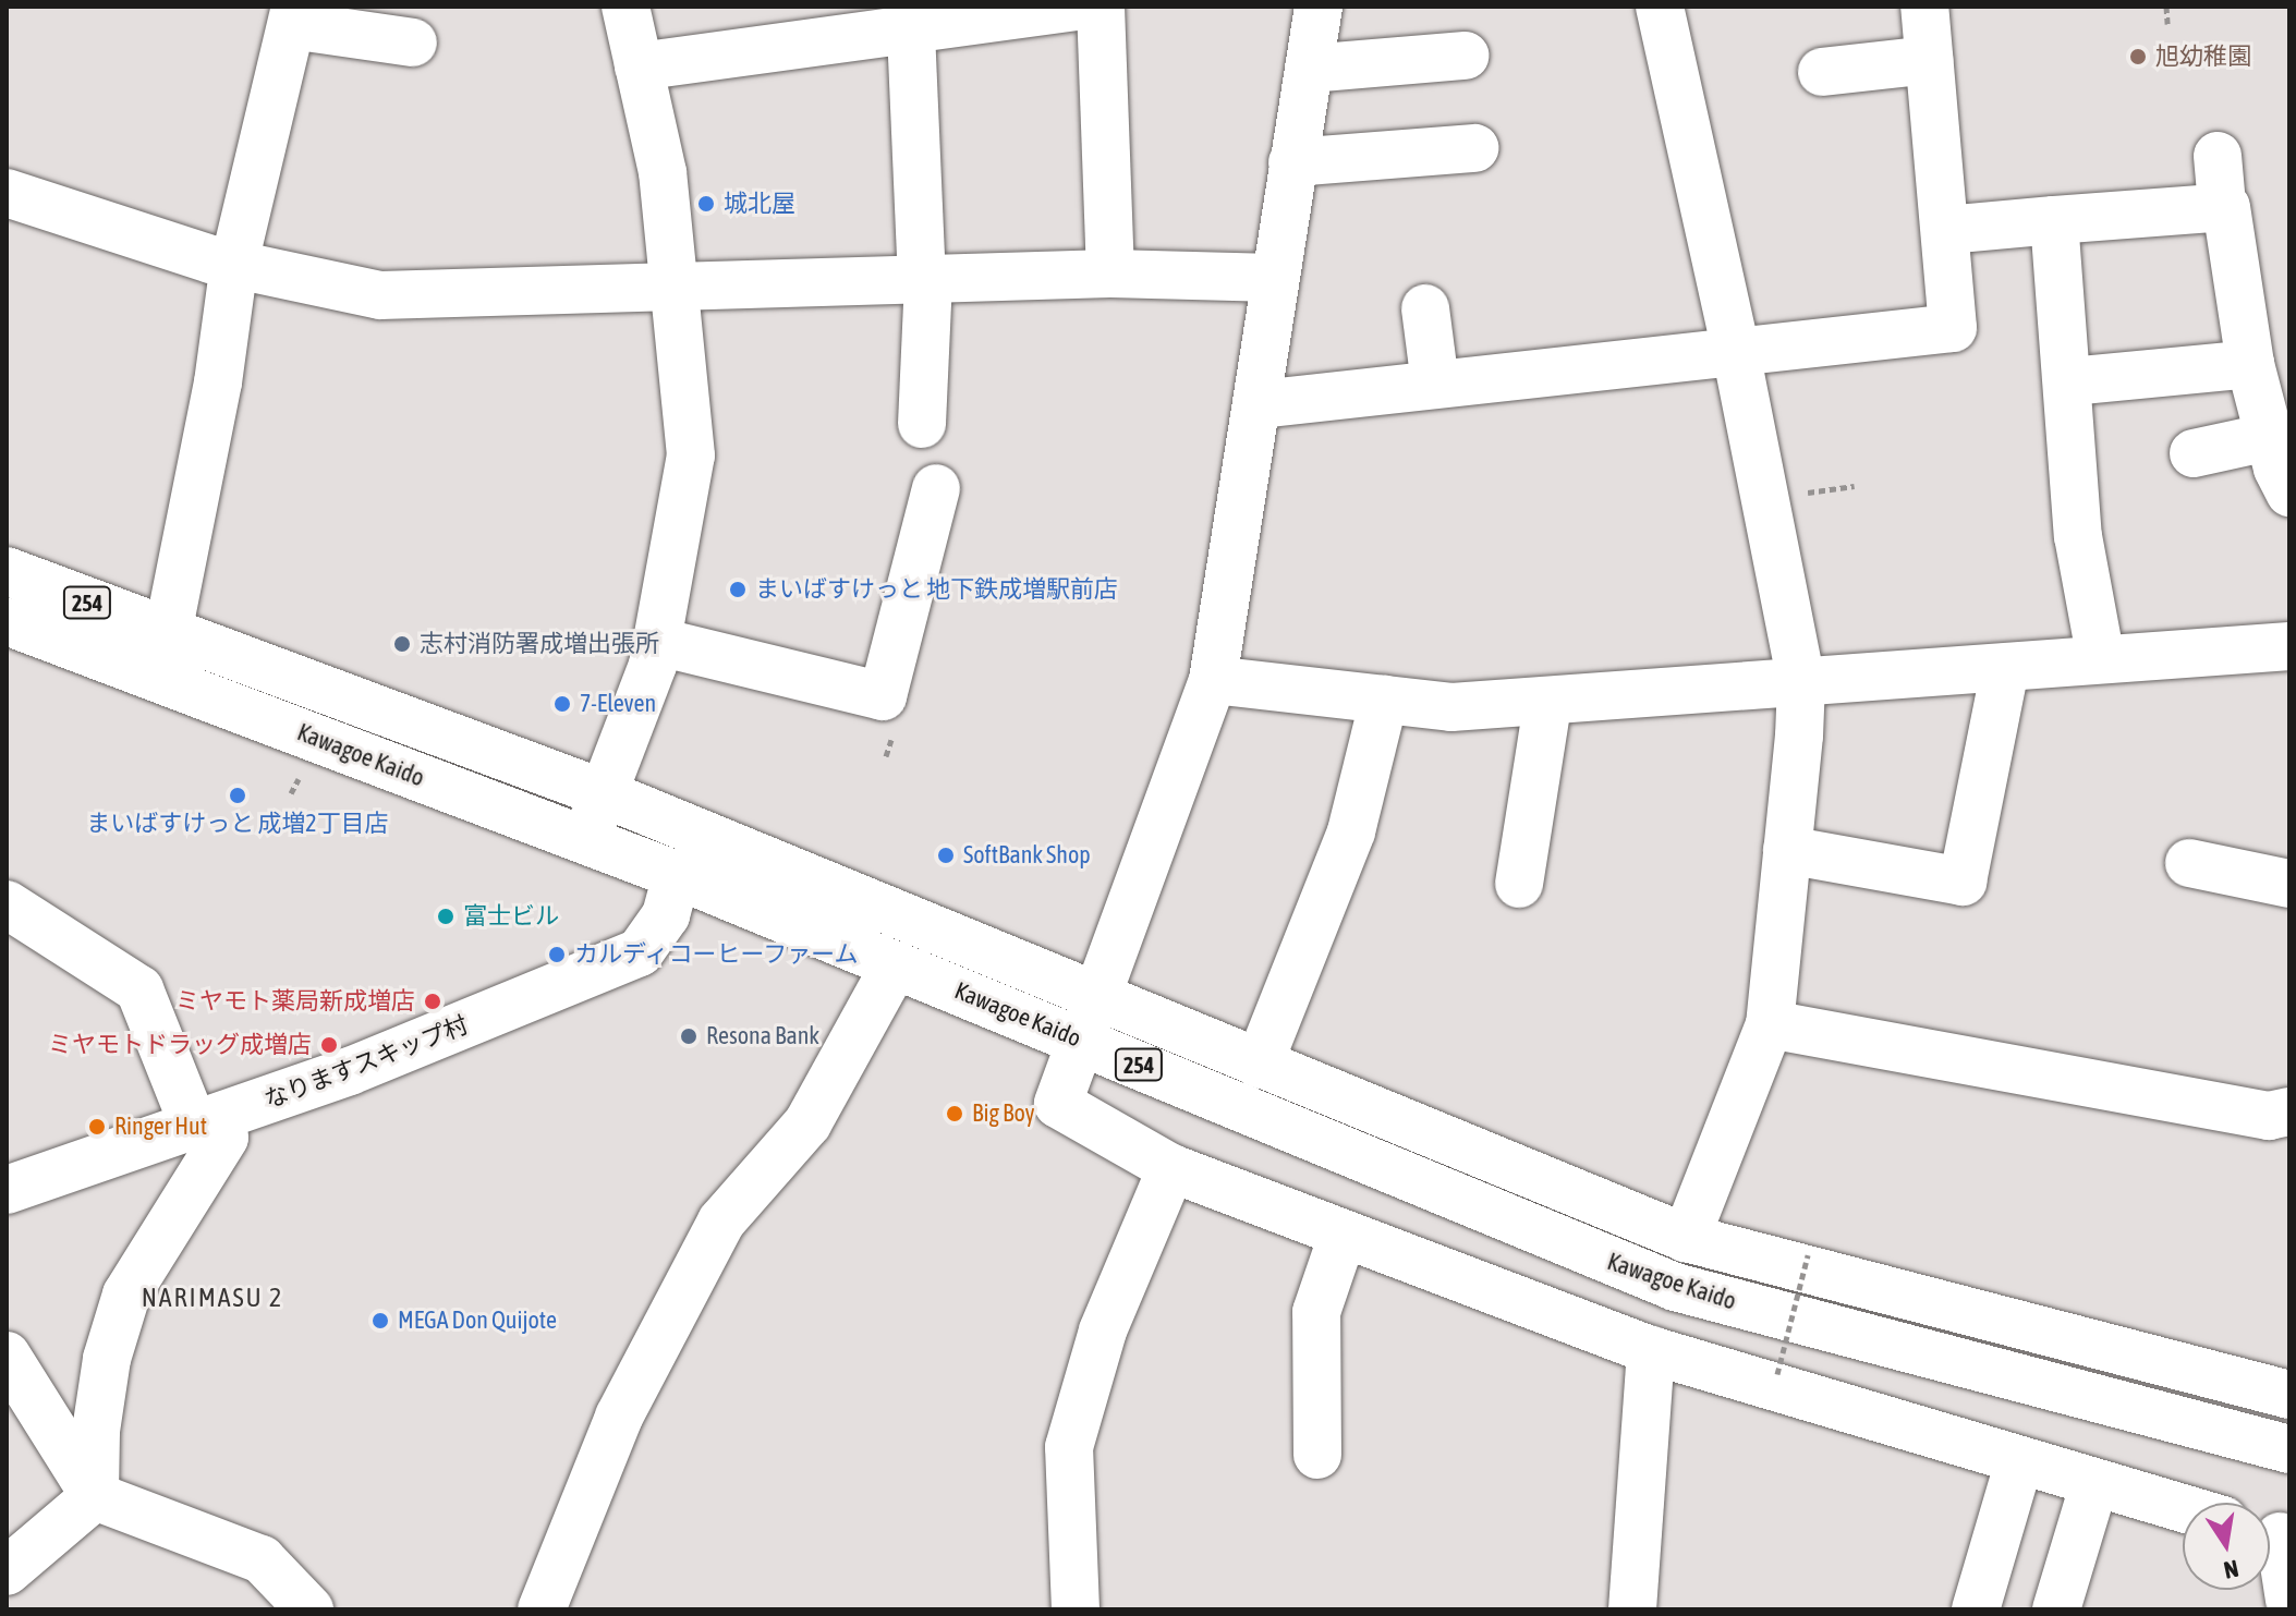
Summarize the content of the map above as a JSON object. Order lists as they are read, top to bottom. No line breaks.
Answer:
{"streets":{"main road":["254","Kawagoe Kaido","なりますスキップ村"]},"crossings":[["Kawagoe Kaido","なりますスキップ村"]],"districts":["NARIMASU 2"],"places":["旭幼稚園","城北屋","まいばすけっと 地下鉄成増駅前店","志村消防署成増出張所","7-Eleven","まいばすけっと 成増2丁目店","SoftBank Shop","富士ビル","カルディコーヒーファーム","ミヤモト薬局新成増店","Resona Bank","ミヤモトドラッグ成増店","Big Boy","Ringer Hut","MEGA Don Quijote"],"north":"bottom"}
